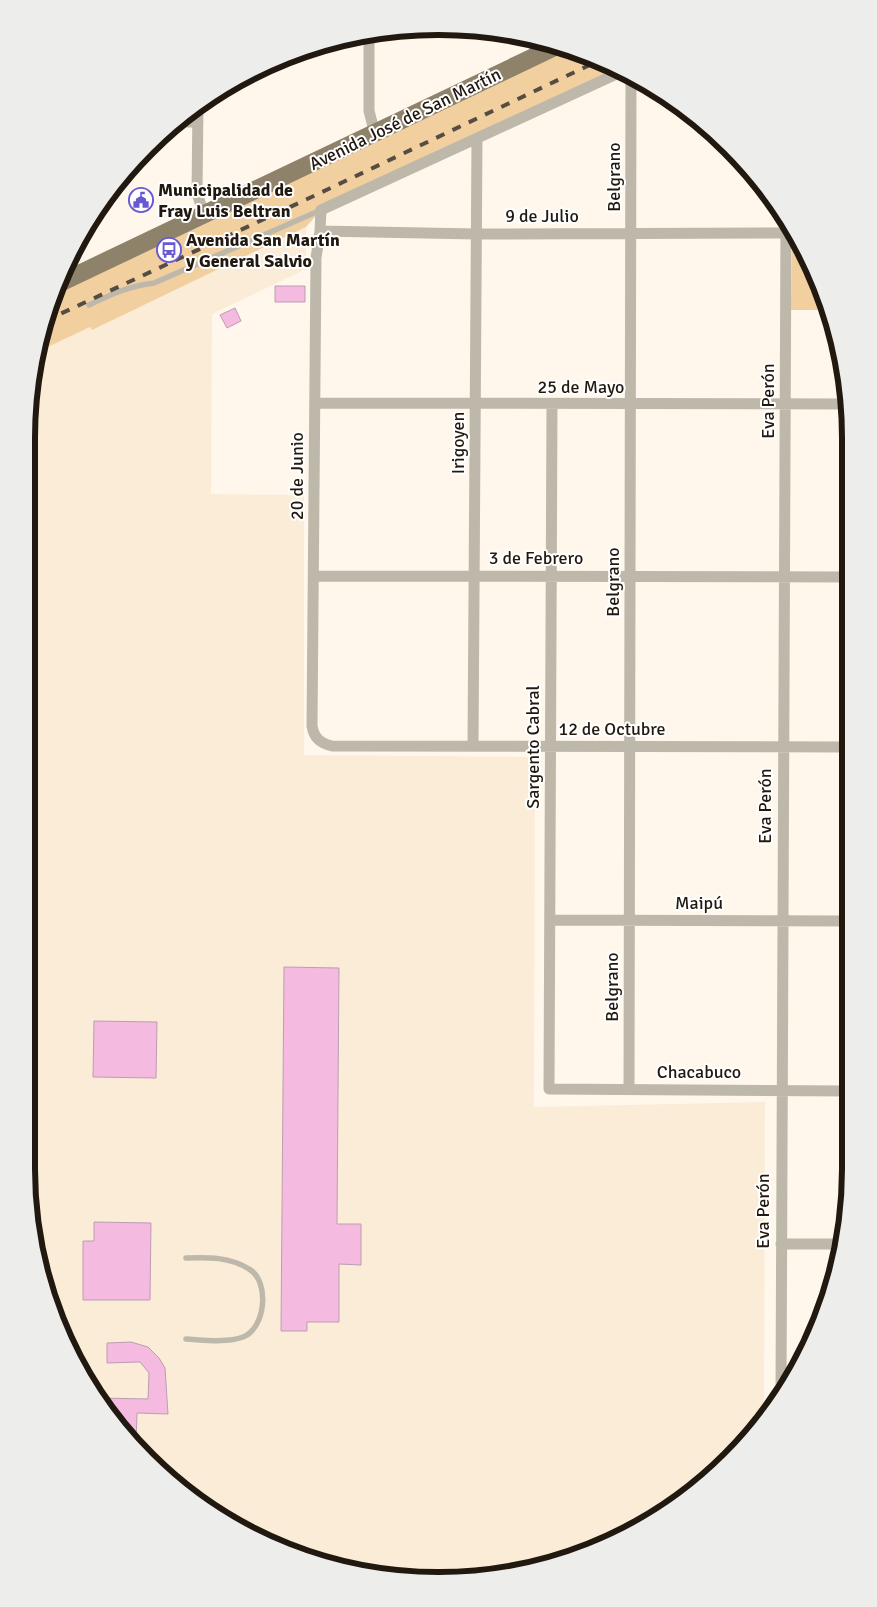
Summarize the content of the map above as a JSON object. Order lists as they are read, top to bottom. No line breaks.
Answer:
{"streets":{"main road":["Avenida José de San Martín"],"street":["Belgrano","9 de Julio","25 de Mayo","Eva Perón","Irigoyen","20 de Junio","3 de Febrero","12 de Octubre","Sargento Cabral","Maipú","Chacabuco"]},"crossings":[["Belgrano","9 de Julio"],["Belgrano","25 de Mayo"],["Belgrano","3 de Febrero"],["Belgrano","12 de Octubre"],["Belgrano","Maipú"],["Belgrano","Chacabuco"],["9 de Julio","Irigoyen"],["9 de Julio","20 de Junio"],["25 de Mayo","Eva Perón"],["25 de Mayo","Irigoyen"],["25 de Mayo","20 de Junio"],["25 de Mayo","Sargento Cabral"],["Eva Perón","3 de Febrero"],["Eva Perón","12 de Octubre"],["Eva Perón","Maipú"],["Eva Perón","Chacabuco"],["Irigoyen","3 de Febrero"],["Irigoyen","12 de Octubre"],["20 de Junio","3 de Febrero"],["20 de Junio","12 de Octubre"],["3 de Febrero","Sargento Cabral"],["12 de Octubre","Sargento Cabral"],["Sargento Cabral","Maipú"],["Sargento Cabral","Chacabuco"]],"places":{"public building":["Municipalidad de Fray Luis Beltran"],"bus stop":["Avenida San Martín y General Salvio"]}}
